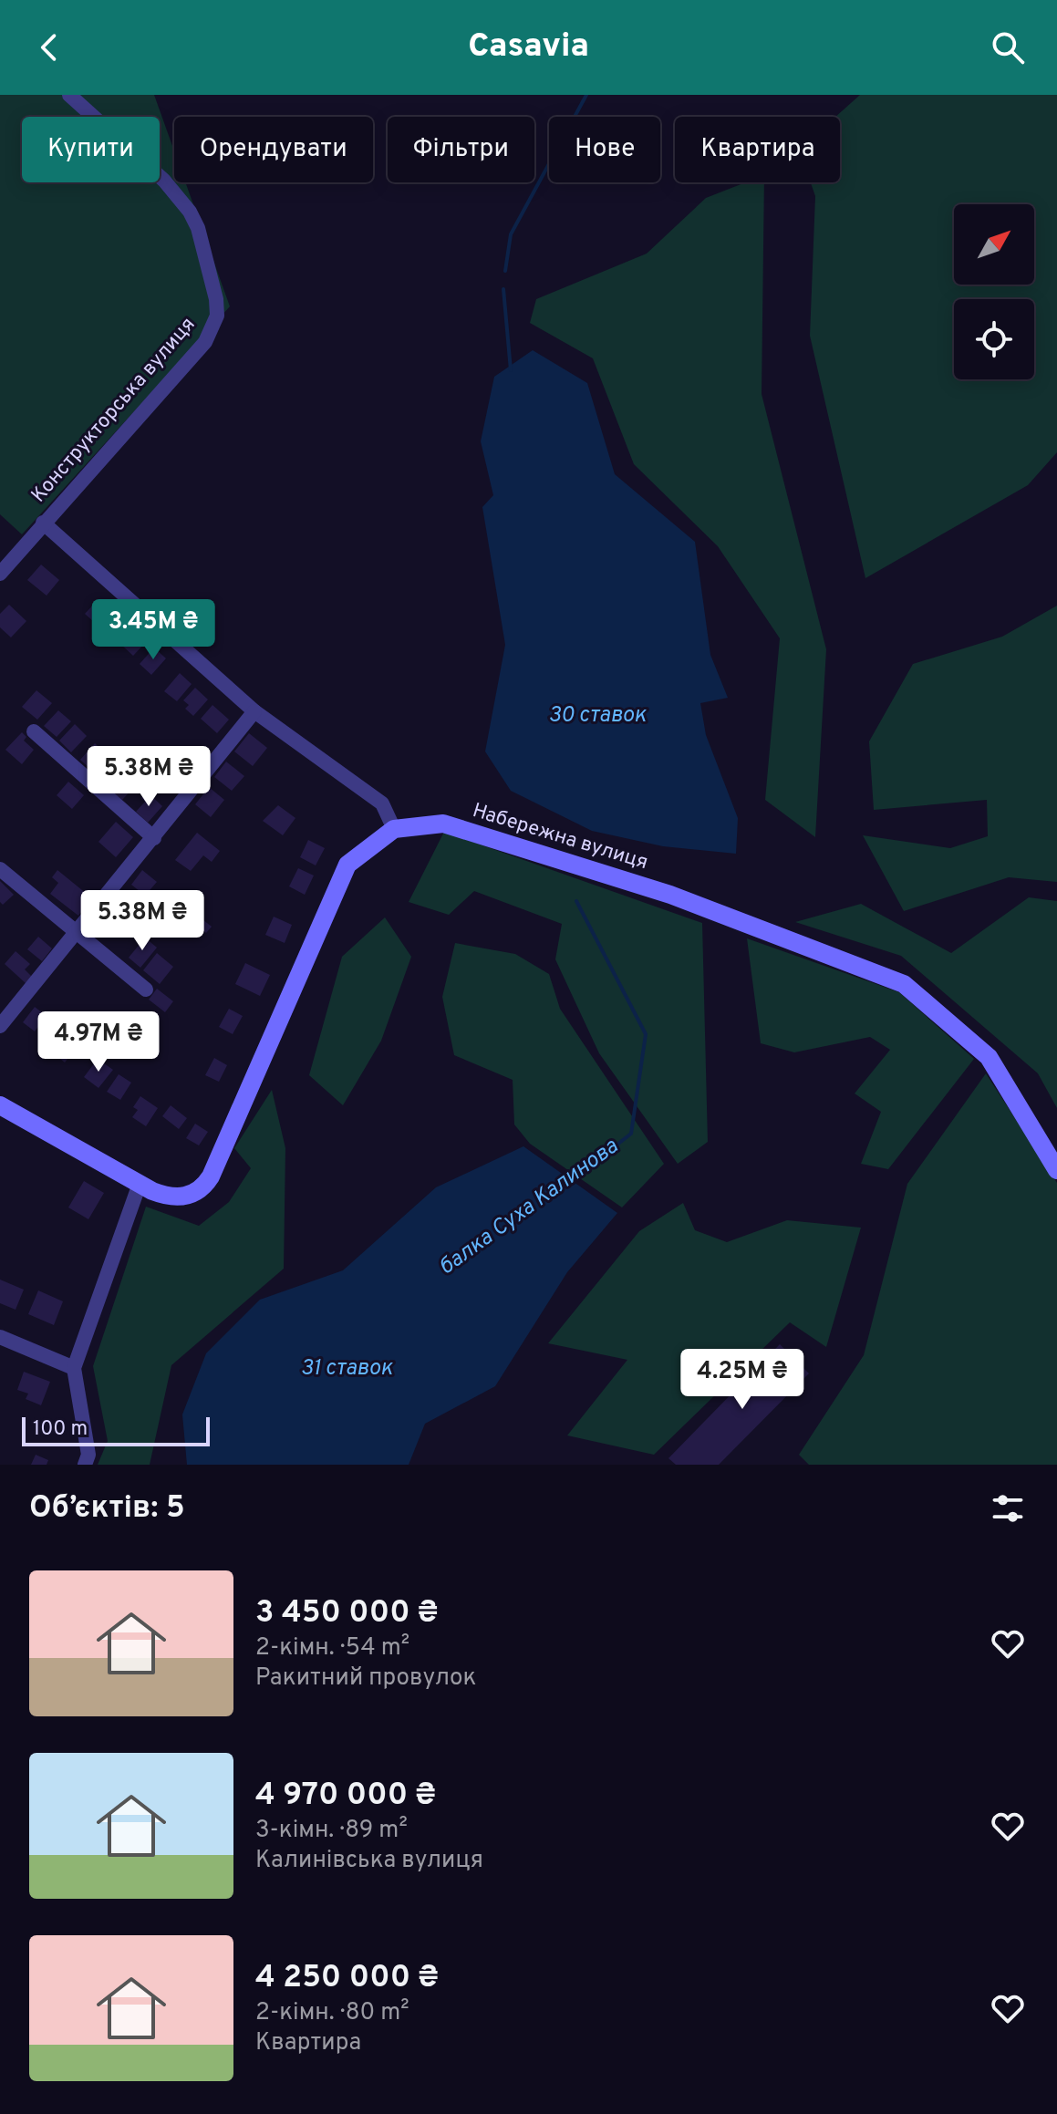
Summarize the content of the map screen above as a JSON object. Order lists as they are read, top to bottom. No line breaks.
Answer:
{"streets":{"street":["Конструкторська вулиця","Набережна вулиця"]},"water":["30 ставок","балка Суха Калинова","31 ставок"],"scale_bar":"100 m","north":"top right","page":{"header":"Casavia","chip":["Купити","Орендувати","Фільтри","Нове","Квартира"],"price":["3.45M ₴","5.38M ₴","5.38M ₴","4.97M ₴","4.25M ₴"],"scale":"100 m","heading":"Об’єктів: 5","list":[{"name":"3 450 000 ₴","note":"2-кімн. · 54 m² · Ракитний провулок"},{"name":"4 970 000 ₴","note":"3-кімн. · 89 m² · Калинівська вулиця"},{"name":"4 250 000 ₴","note":"2-кімн. · 80 m² · Квартира"}]}}
